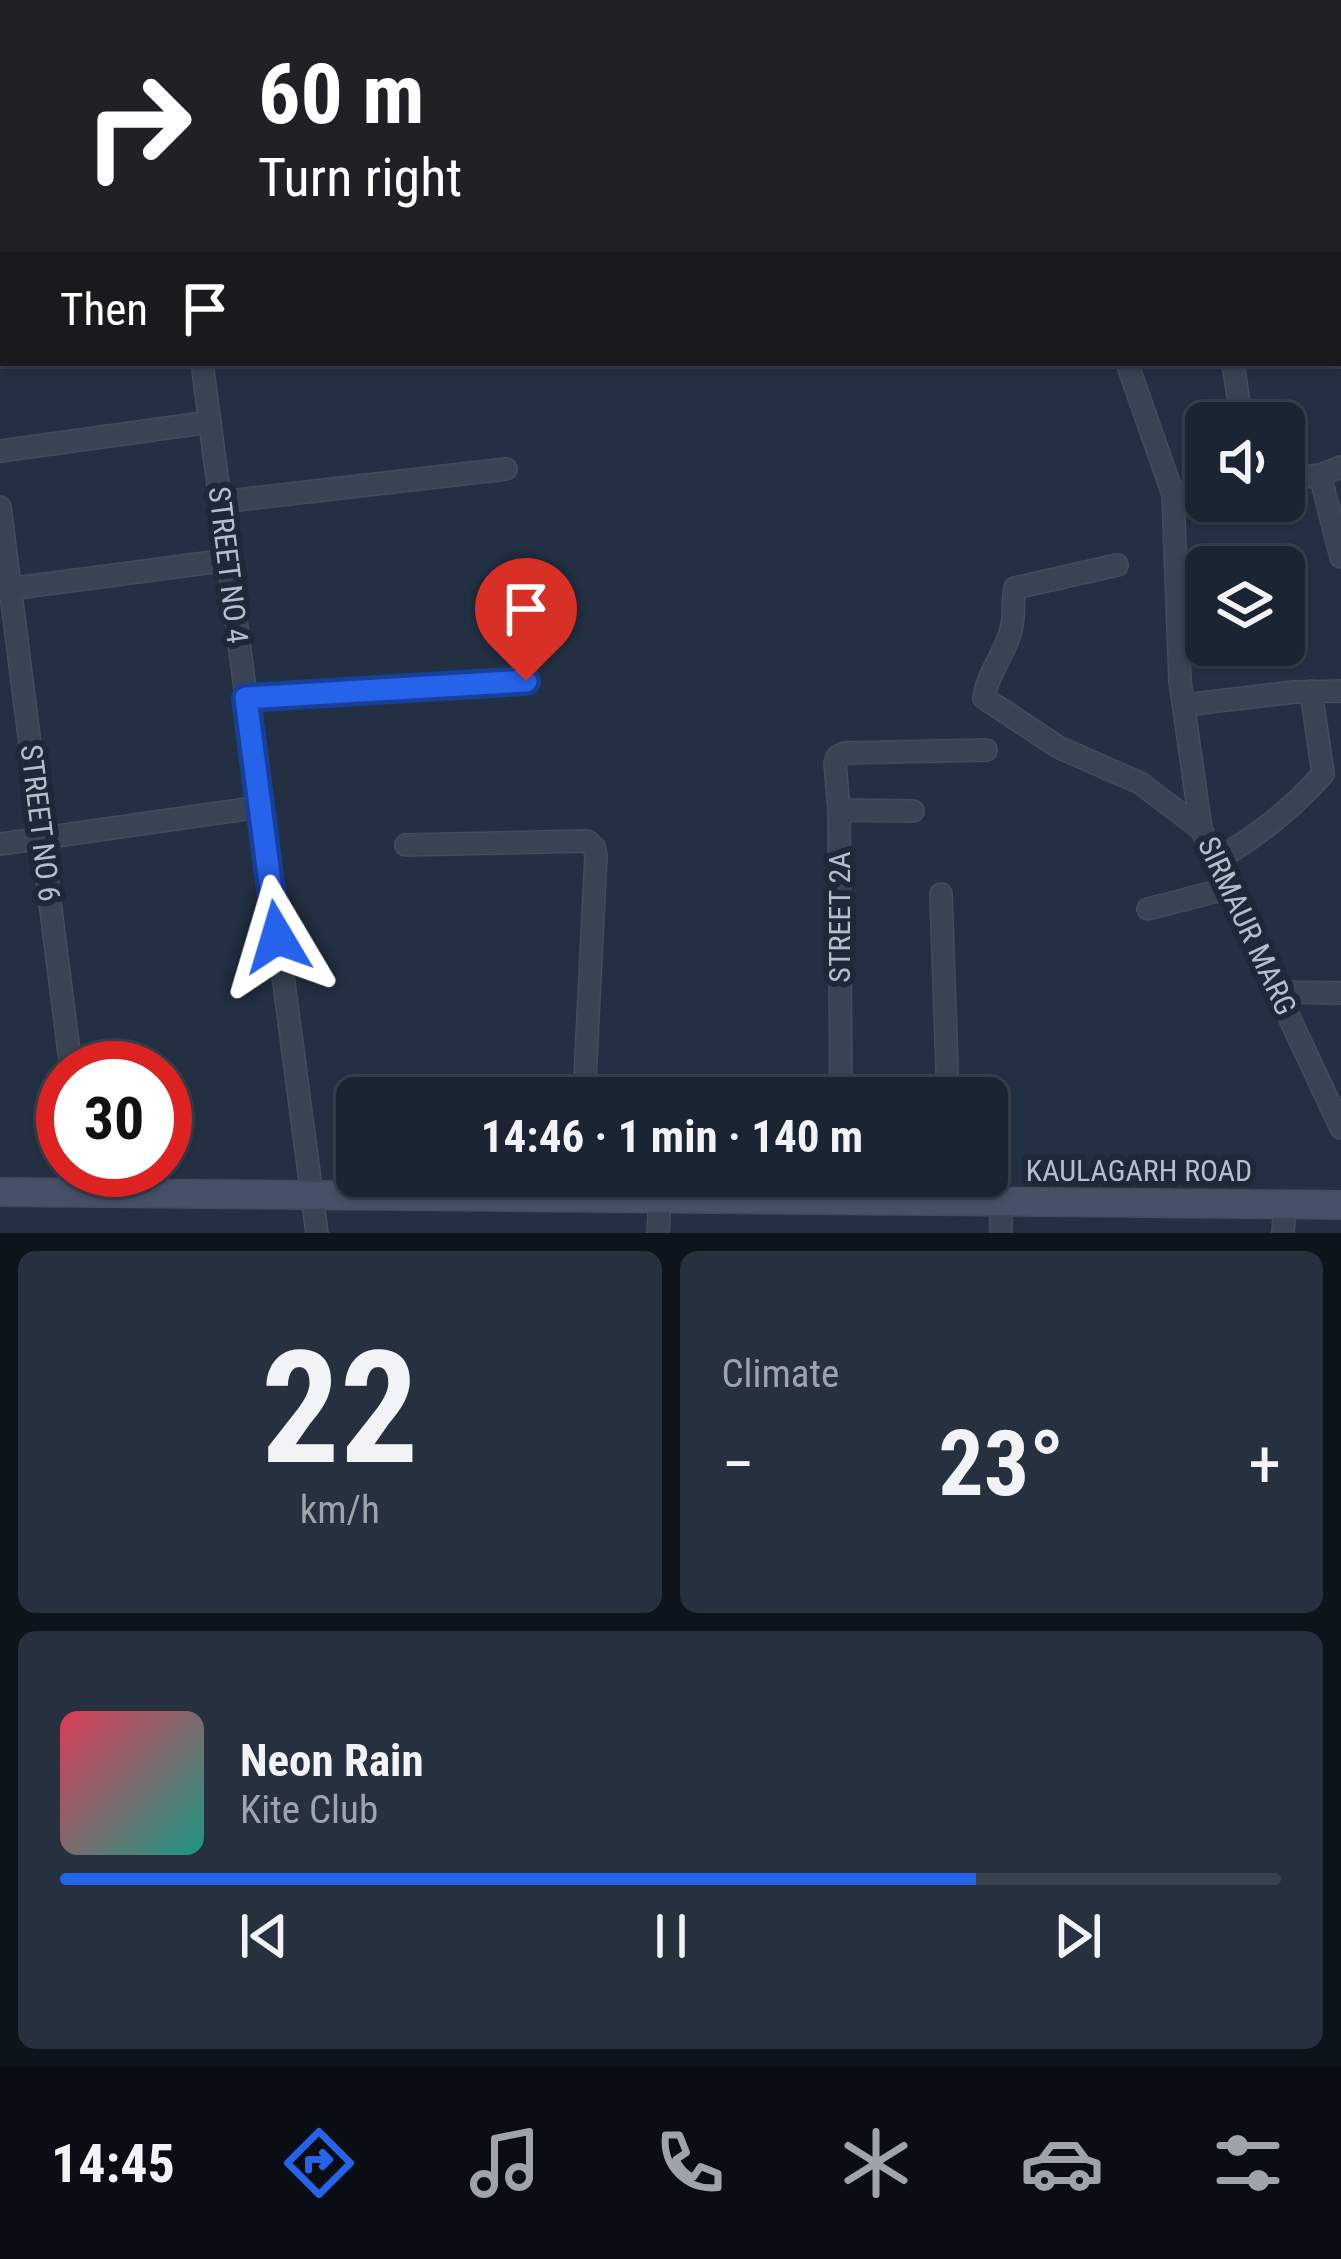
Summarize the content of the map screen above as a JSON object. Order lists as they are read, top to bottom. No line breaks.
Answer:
{"streets":{"street":["STREET NO 4","STREET NO 6","STREET 2A","SIRMAUR MARG","KAULAGARH ROAD"]},"crossings":[["STREET NO 4","KAULAGARH ROAD"]],"page":{"turn":["60 m","Turn right"],"then":"Then","limit":"30","trip":"14:46 · 1 min · 140 m","tile":[["22","km/h"],"Climate"],"heat":["−","23°","+"],"song":["Neon Rain","Kite Club"],"tabs":"14:45"}}
